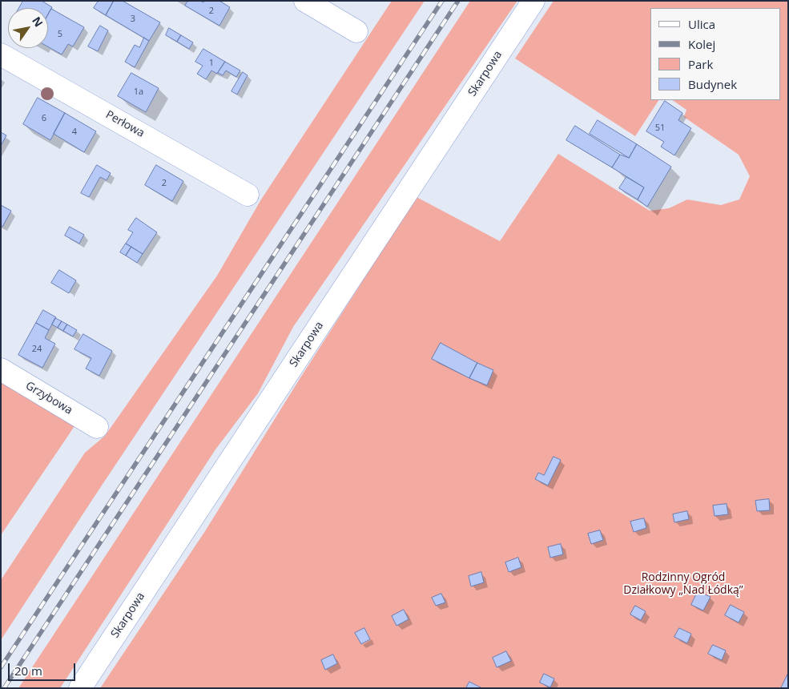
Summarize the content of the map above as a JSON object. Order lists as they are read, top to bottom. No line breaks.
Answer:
{"streets":{"street":["Skarpowa","Perłowa","Grzybowa"]},"parks":["Rodzinny Ogród Działkowy „Nad Łódką”"],"house_numbers":["2","3","5","1","1a","6","51","4","2","24"],"legend":["Ulica","Kolej","Park","Budynek"],"scale_bar":"20 m","north":"top right"}
